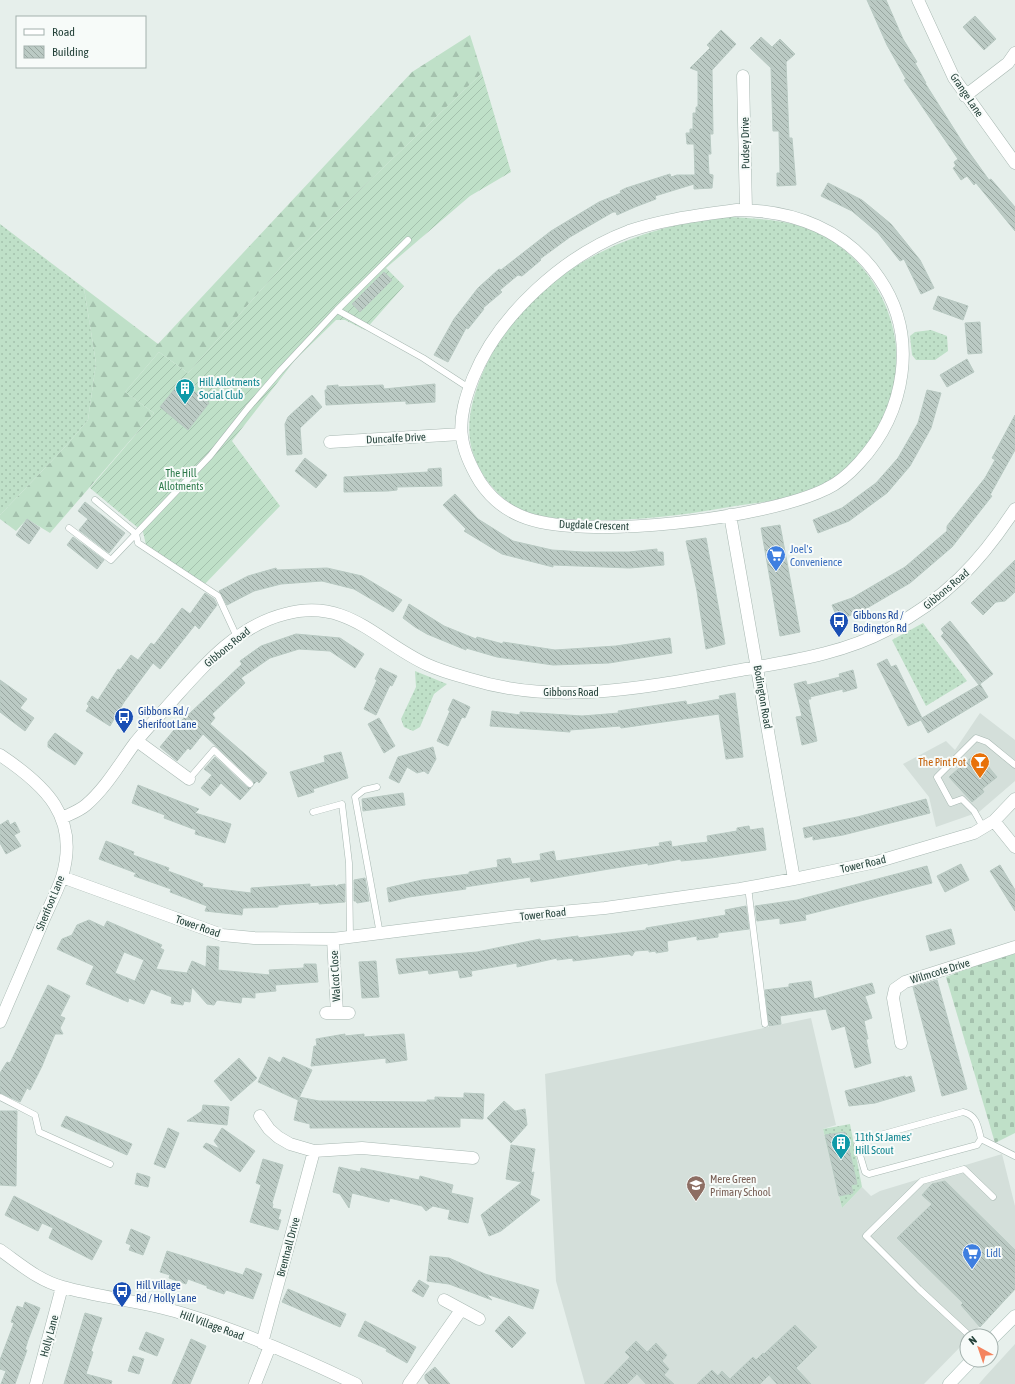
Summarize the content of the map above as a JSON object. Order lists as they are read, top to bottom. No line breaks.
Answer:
{"streets":{"street":["Grange Lane","Pudsey Drive","Duncalfe Drive","Dugdale Crescent","Gibbons Road","Bodington Road","Tower Road","Sherifoot Lane","Wilmcote Drive","Walcot Close","Brentnall Drive","Hill Village Road","Holly Lane"]},"crossings":[["Pudsey Drive","Dugdale Crescent"],["Duncalfe Drive","Dugdale Crescent"],["Dugdale Crescent","Bodington Road"],["Gibbons Road","Bodington Road"],["Gibbons Road","Sherifoot Lane"],["Bodington Road","Tower Road"],["Tower Road","Sherifoot Lane"],["Tower Road","Walcot Close"],["Brentnall Drive","Hill Village Road"],["Hill Village Road","Holly Lane"]],"parks":["The Hill Allotments"],"places":{"building":["Hill Allotments Social Club","11th St James' Hill Scout"],"supermarket":["Joel's Convenience","Lidl"],"bus stop":["Gibbons Rd / Bodington Rd","Gibbons Rd / Sherifoot Lane","Hill Village Rd / Holly Lane"],"bar":["The Pint Pot"],"school or university":["Mere Green Primary School"]},"legend":["Road","Building"],"north":"top left"}
